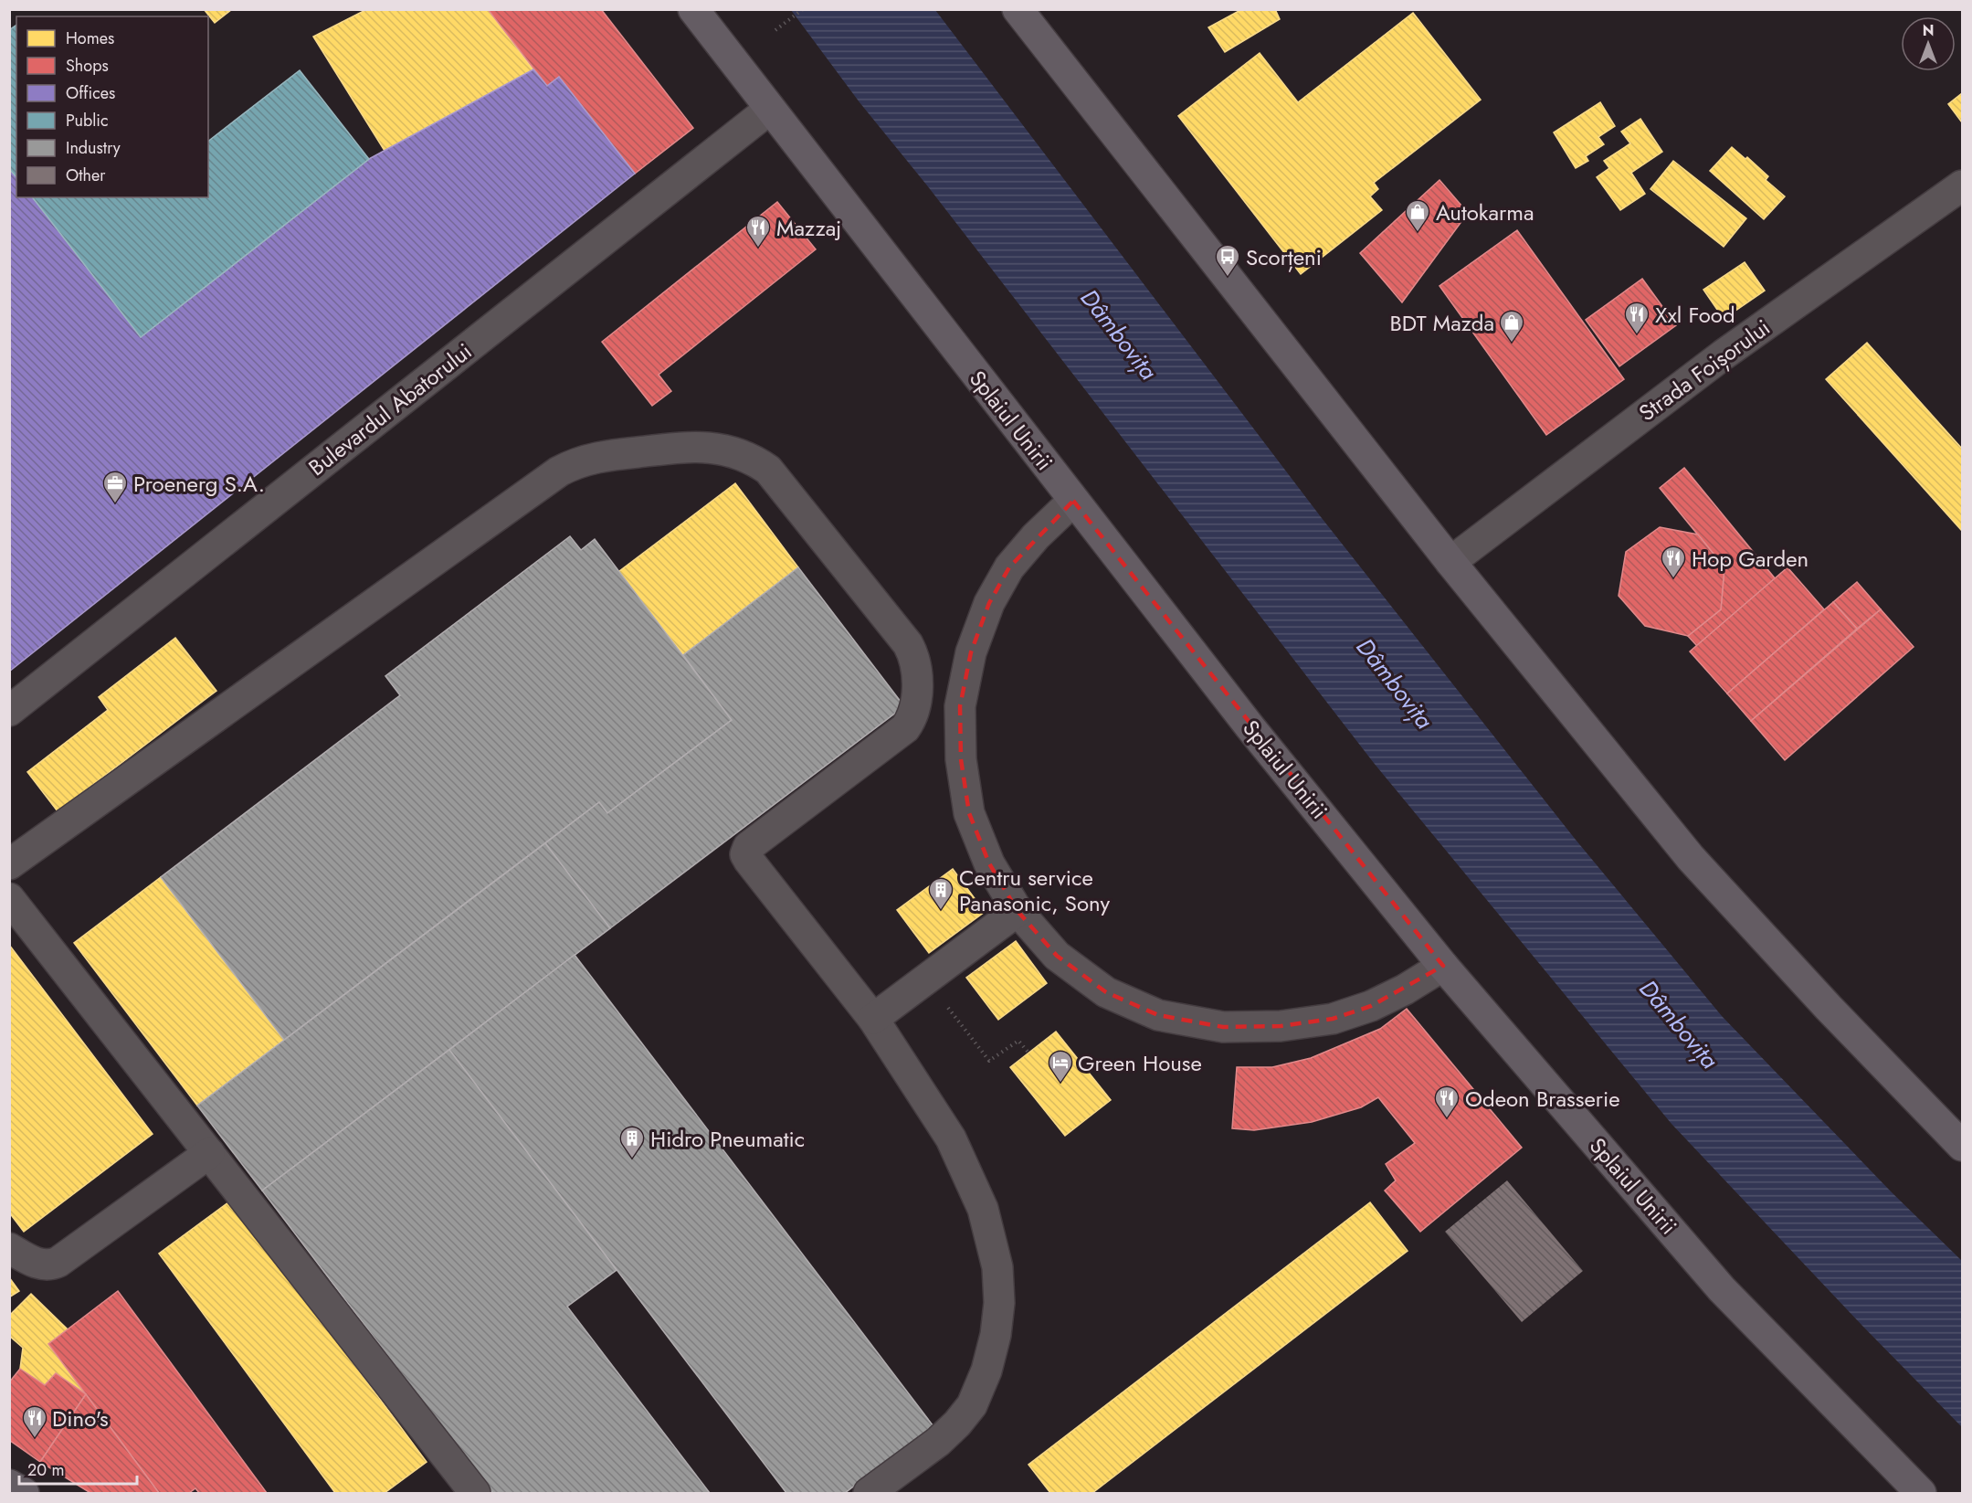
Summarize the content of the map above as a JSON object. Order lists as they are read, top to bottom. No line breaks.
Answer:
{"streets":{"main road":["Splaiul Unirii"],"street":["Strada Foișorului","Bulevardul Abatorului"]},"crossings":[["Bulevardul Abatorului","Splaiul Unirii"]],"water":["Dâmbovița"],"places":{"shop":["Autokarma","BDT Mazda"],"restaurant":["Mazzaj","Xxl Food","Hop Garden","Odeon Brasserie","Dino's"],"bus stop":["Scorțeni"],"office":["Proenerg S.A."],"building":["Centru service Panasonic, Sony","Hidro Pneumatic"],"hotel":["Green House"]},"legend":["Homes","Shops","Offices","Public","Industry","Other"],"scale_bar":"20 m","north":"top"}
